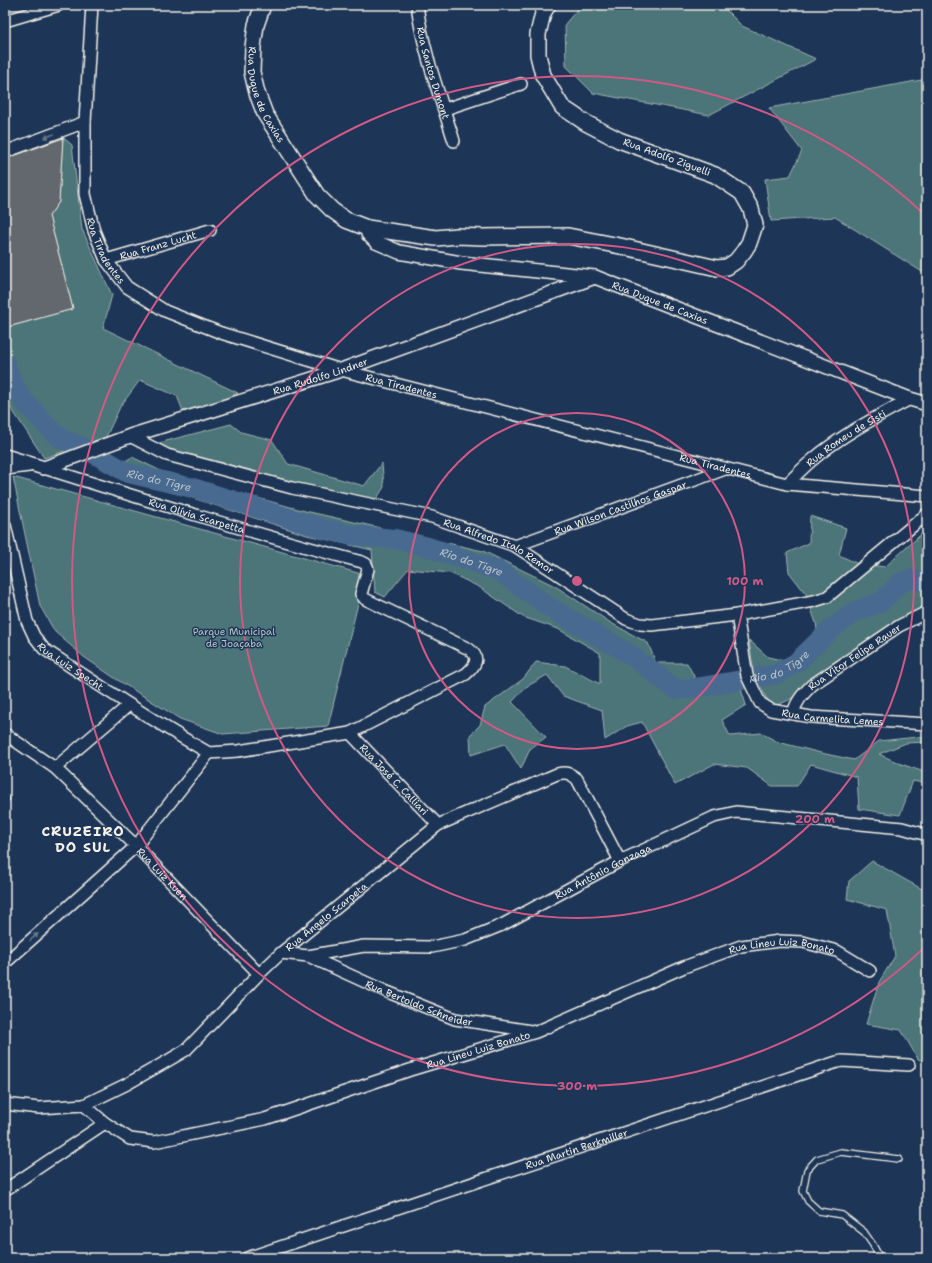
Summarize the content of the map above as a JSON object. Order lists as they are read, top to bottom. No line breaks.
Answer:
{"streets":{"main road":["Rua Duque de Caxias","Rua Adolfo Ziguelli"],"street":["Rua Santos Dumont","Rua Franz Lucht","Rua Tiradentes","Rua Rudolfo Lindner","Rua Romeu de Sisti","Rua Wilson Castilhos Gaspar","Rua Olívia Scarpetta","Rua Alfredo Italo Remor","Rua Vitor Felipe Rauer","Rua Luiz Specht","Rua Carmelita Lemes","Rua José C. Calliari","Rua Antônio Gonzaga","Rua Luiz Kuen","Rua Ângelo Scarpeta","Rua Lineu Luiz Bonato","Rua Bertoldo Schneider","Rua Martin Berkmiller"]},"crossings":[["Rua Duque de Caxias","Rua Adolfo Ziguelli"],["Rua Duque de Caxias","Rua Rudolfo Lindner"],["Rua Duque de Caxias","Rua Romeu de Sisti"],["Rua Franz Lucht","Rua Tiradentes"],["Rua Tiradentes","Rua Rudolfo Lindner"],["Rua Tiradentes","Rua Romeu de Sisti"],["Rua Tiradentes","Rua Wilson Castilhos Gaspar"],["Rua Rudolfo Lindner","Rua Olívia Scarpetta"],["Rua Rudolfo Lindner","Rua Alfredo Italo Remor"],["Rua Wilson Castilhos Gaspar","Rua Alfredo Italo Remor"],["Rua Olívia Scarpetta","Rua José C. Calliari"],["Rua Alfredo Italo Remor","Rua Carmelita Lemes"],["Rua Vitor Felipe Rauer","Rua Carmelita Lemes"],["Rua José C. Calliari","Rua Ângelo Scarpeta"],["Rua Antônio Gonzaga","Rua Ângelo Scarpeta"],["Rua Antônio Gonzaga","Rua Bertoldo Schneider"],["Rua Luiz Kuen","Rua Ângelo Scarpeta"],["Rua Ângelo Scarpeta","Rua Lineu Luiz Bonato"],["Rua Lineu Luiz Bonato","Rua Bertoldo Schneider"]],"districts":["CRUZEIRO DO SUL"],"water":["Rio do Tigre"],"parks":["Parque Municipal de Joaçaba"],"rings":["100 m","200 m","300 m"]}
